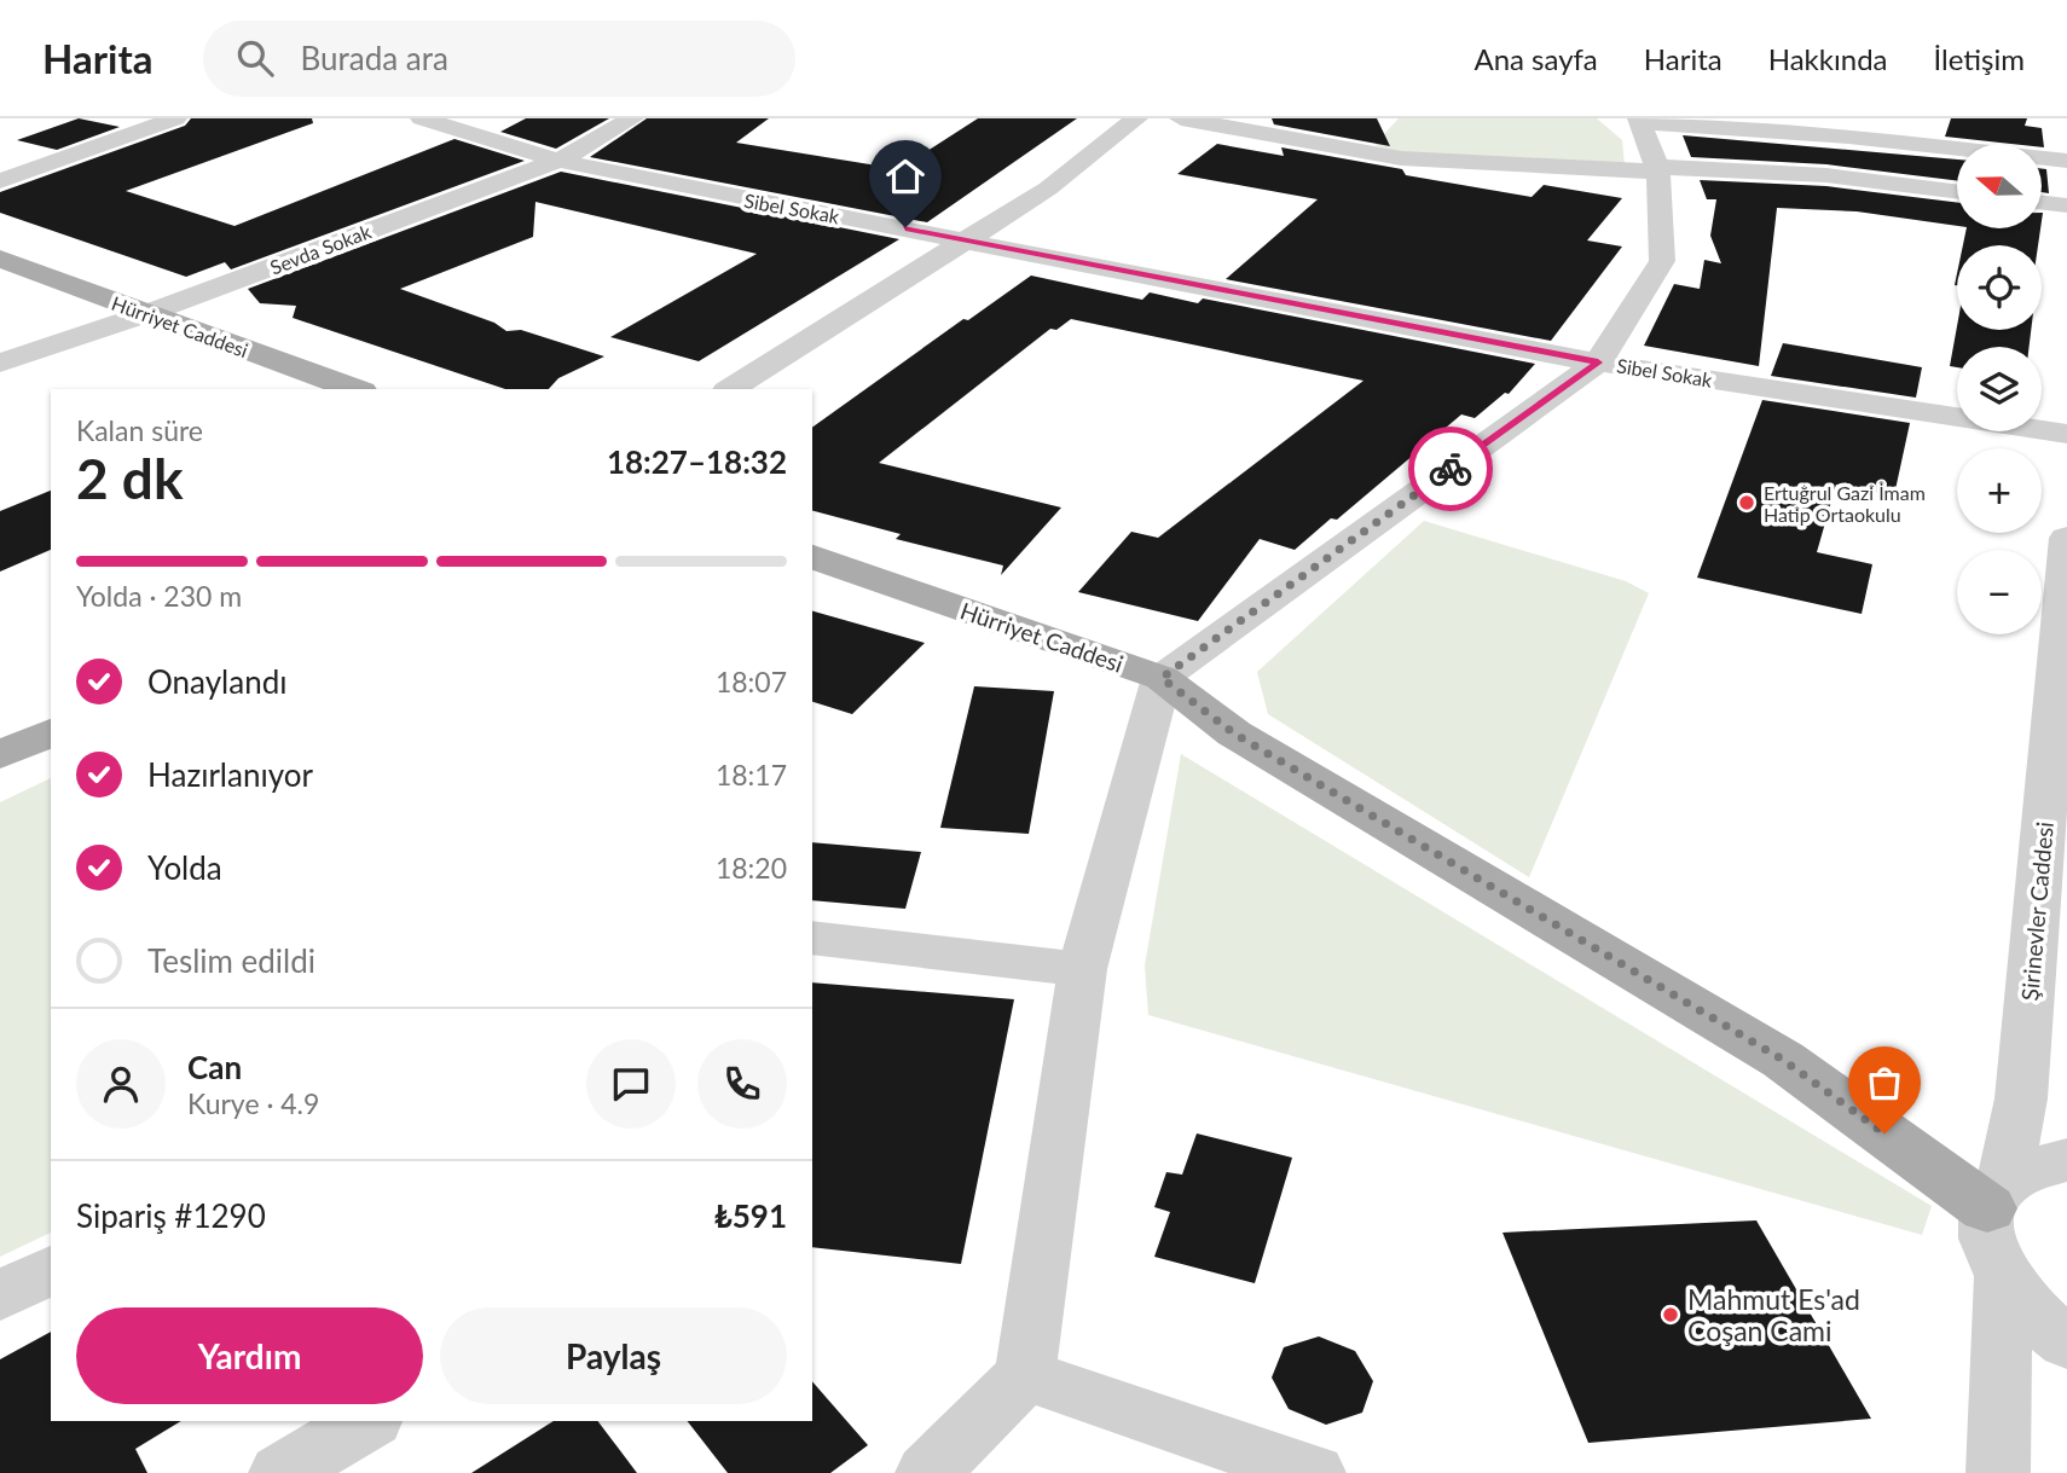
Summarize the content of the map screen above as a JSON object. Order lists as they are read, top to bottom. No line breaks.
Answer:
{"streets":{"main road":["Hürriyet Caddesi"],"street":["Sibel Sokak","Sevda Sokak","Şirinevler Caddesi"]},"crossings":[["Sibel Sokak","Sevda Sokak"],["Sevda Sokak","Hürriyet Caddesi"],["Hürriyet Caddesi","Şirinevler Caddesi"]],"places":["Ertuğrul Gazi İmam Hatip Ortaokulu","Mahmut Es'ad Coşan Cami"],"north":"left","page":{"header":"Harita","search":"Burada ara","nav":["Ana sayfa","Harita","Hakkında","İletişim"],"map_buttons":["+","−"],"heading":["2 dk","Kalan süre","18:27–18:32"],"panel":["Can","Kurye · 4.9","Sipariş #1290","₺591"],"bar":"Yolda · 230 m","list":[["Onaylandı","18:07"],["Hazırlanıyor","18:17"],["Yolda","18:20"],"Teslim edildi"],"buttons":["Yardım","Paylaş"]}}
